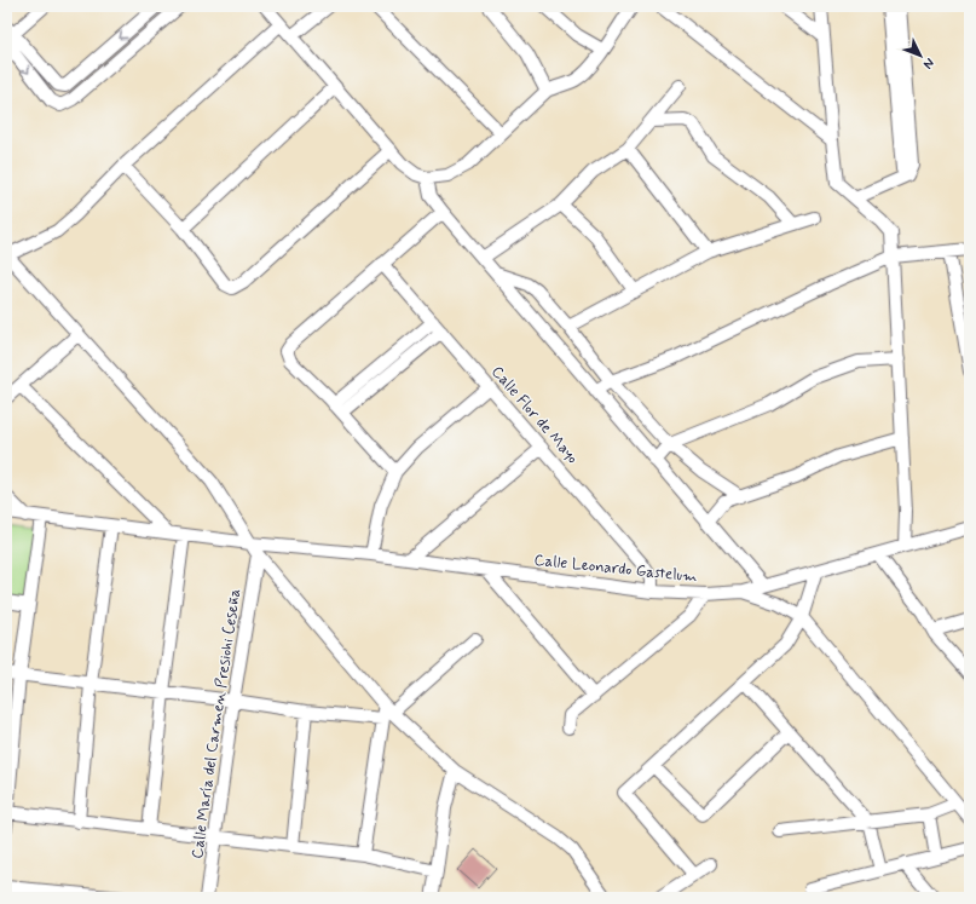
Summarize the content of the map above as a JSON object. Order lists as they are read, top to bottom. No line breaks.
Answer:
{"streets":{"street":["Calle Flor de Mayo","Calle Leonardo Gastelum","Calle María del Carmen Presiohi Ceseña"]},"crossings":[["Calle Flor de Mayo","Calle Leonardo Gastelum"]],"north":"bottom right"}
